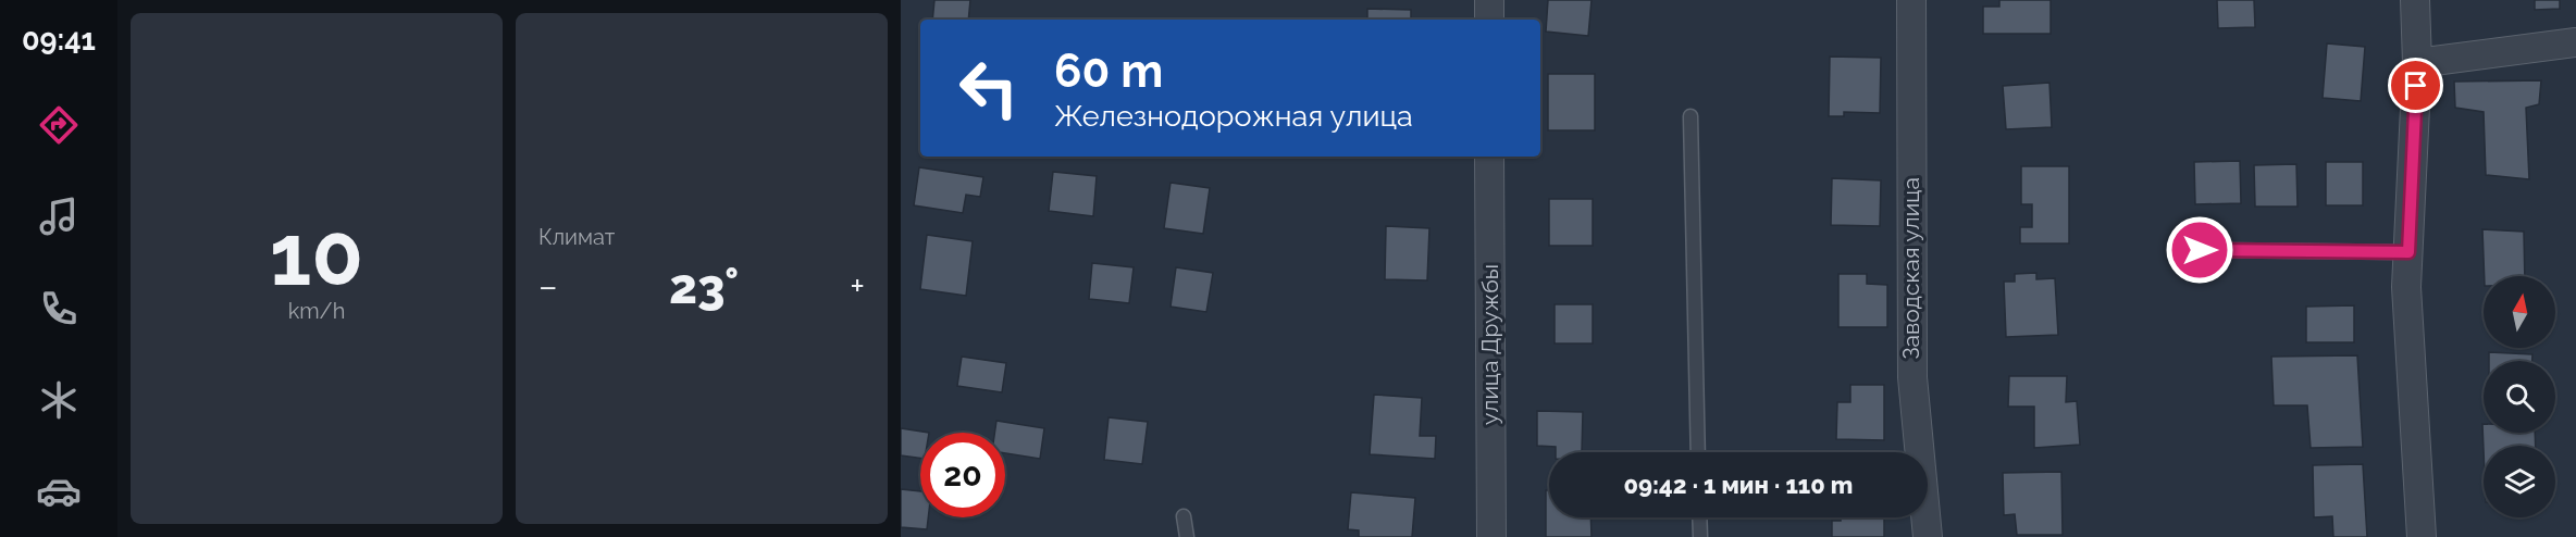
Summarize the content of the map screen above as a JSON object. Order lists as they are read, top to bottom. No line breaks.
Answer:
{"streets":{"street":["Заводская улица","улица Дружбы"]},"north":"top","page":{"tabs":"09:41","tile":[["10","km/h"],"Климат"],"turn":["60 m","Железнодорожная улица"],"heat":["−","23°","+"],"limit":"20","trip":"09:42 · 1 мин · 110 m"}}
